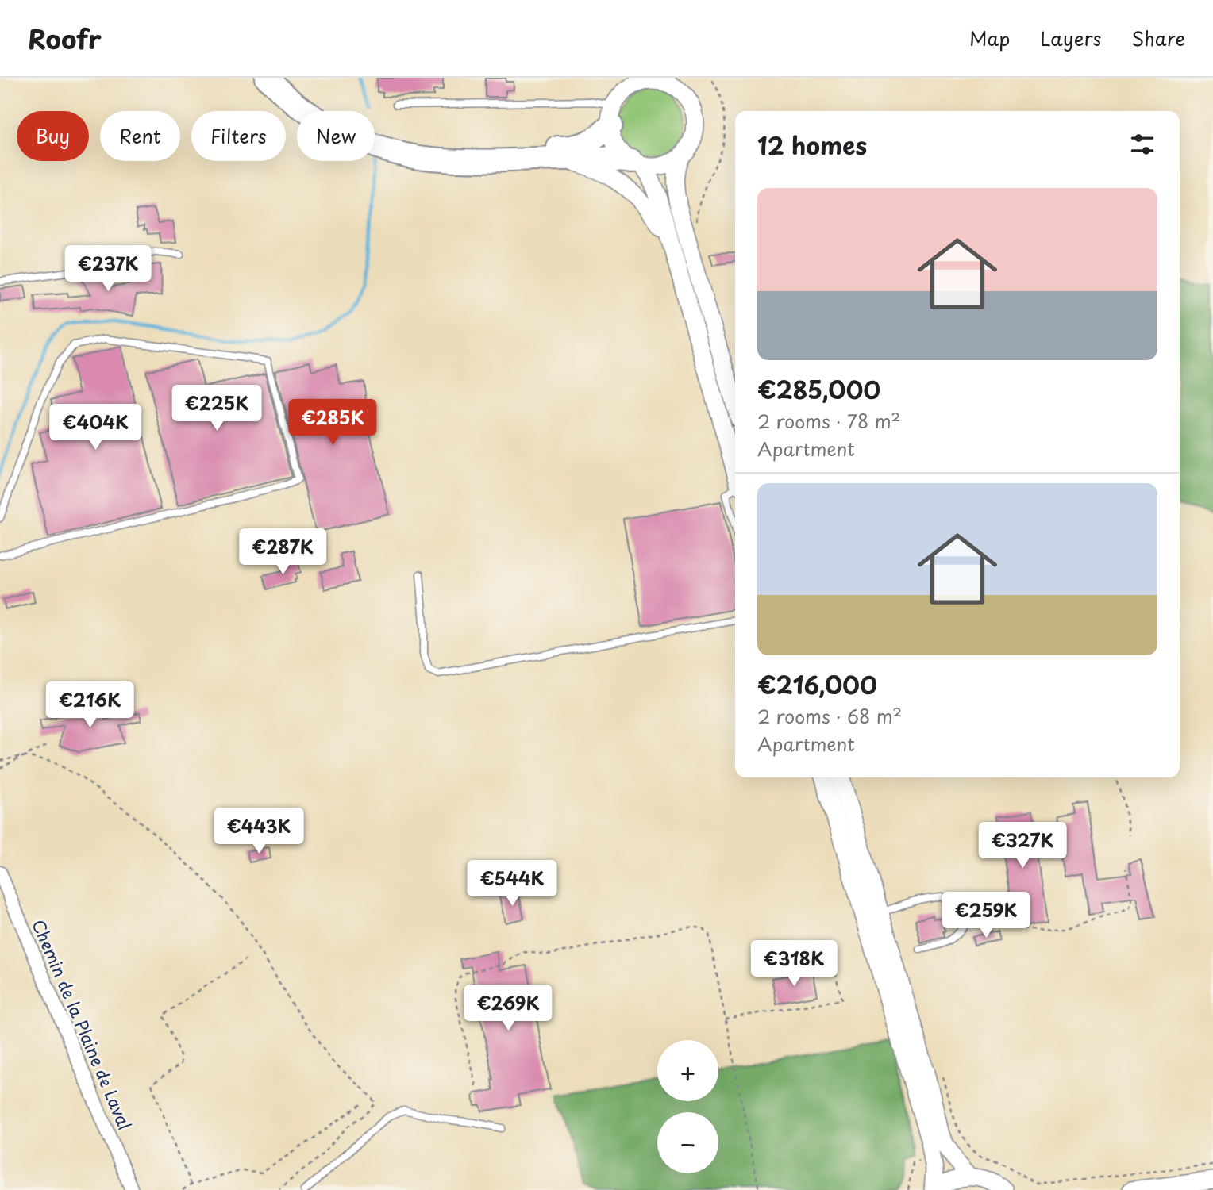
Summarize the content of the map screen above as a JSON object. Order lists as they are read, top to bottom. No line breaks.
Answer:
{"streets":{"street":["Chemin de la Plaine de Laval"]},"page":{"header":"Roofr","nav":["Map","Layers","Share"],"chip":["Buy","Rent","Filters","New"],"heading":"12 homes","list":[{"name":"€285,000","note":"2 rooms · 78 m² · Apartment"},{"name":"€216,000","note":"2 rooms · 68 m² · Apartment"}],"price":["€237K","€225K","€285K","€404K","€287K","€216K","€443K","€327K","€544K","€259K","€318K","€269K"],"map_buttons":["+","−"]}}
